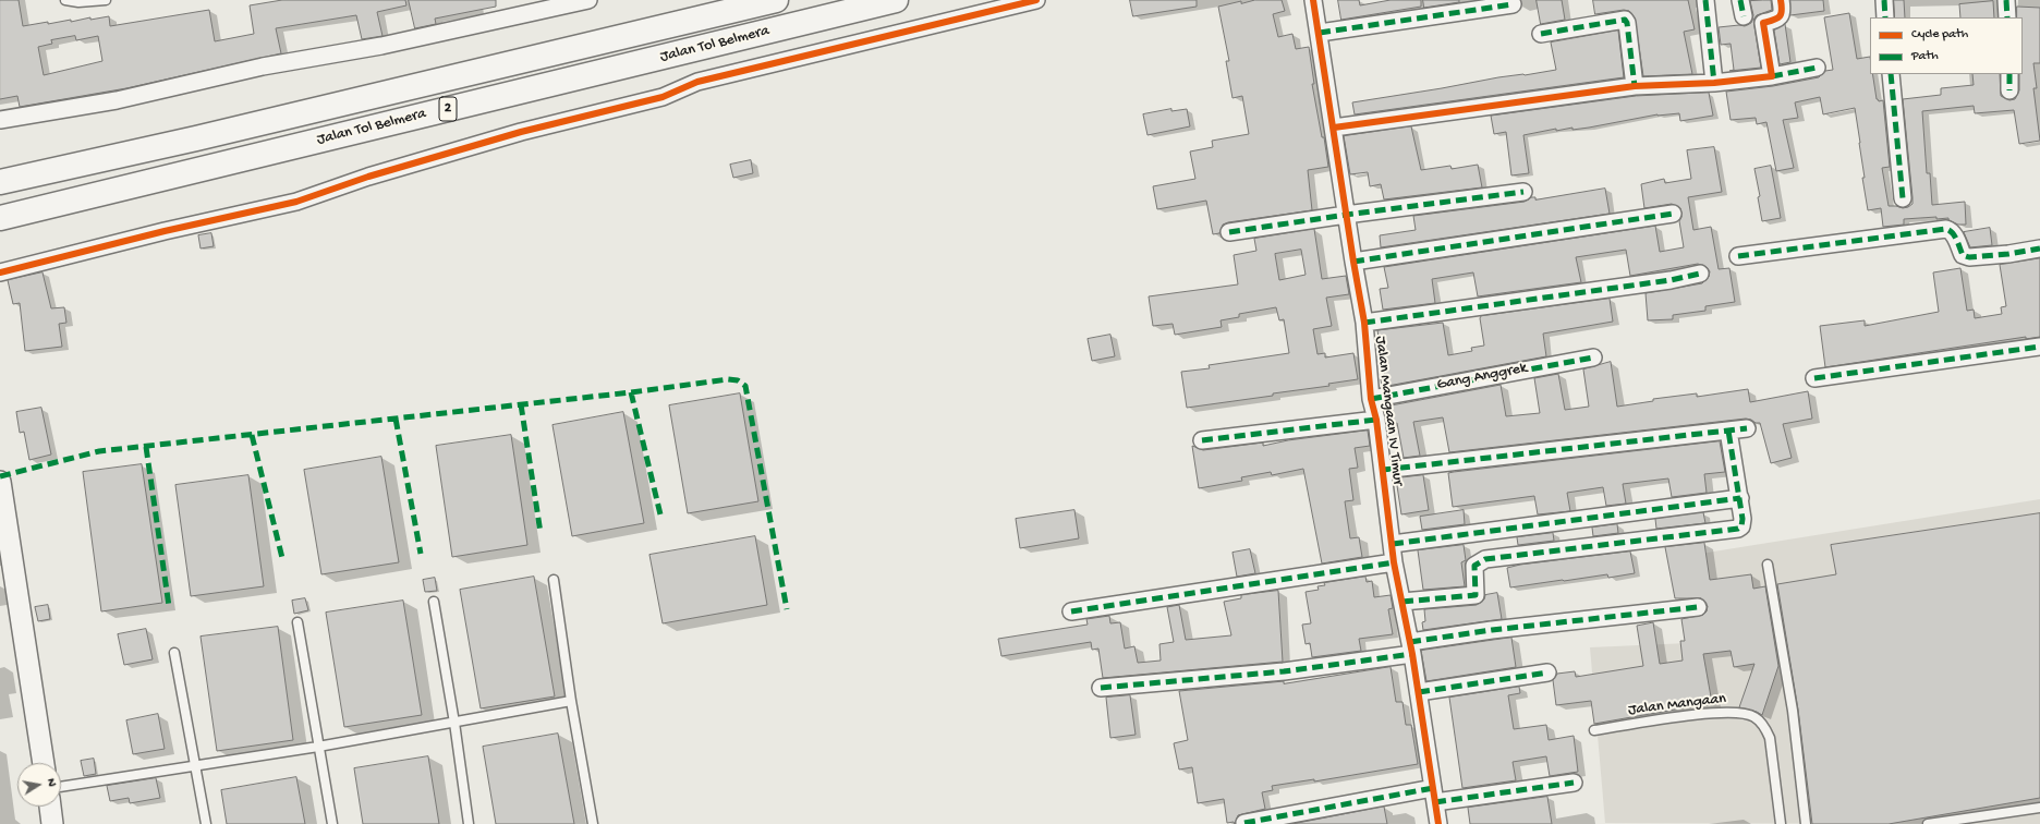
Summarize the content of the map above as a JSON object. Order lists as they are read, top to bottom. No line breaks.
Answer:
{"streets":{"highway":["Jalan Tol Belmera","2"],"street":["Gang Anggrek","Jalan Mangaan IV Timur"],"lane":["Jalan Mangaan"]},"crossings":[["Gang Anggrek","Jalan Mangaan IV Timur"]],"legend":["Cycle path","Path"],"north":"right"}
